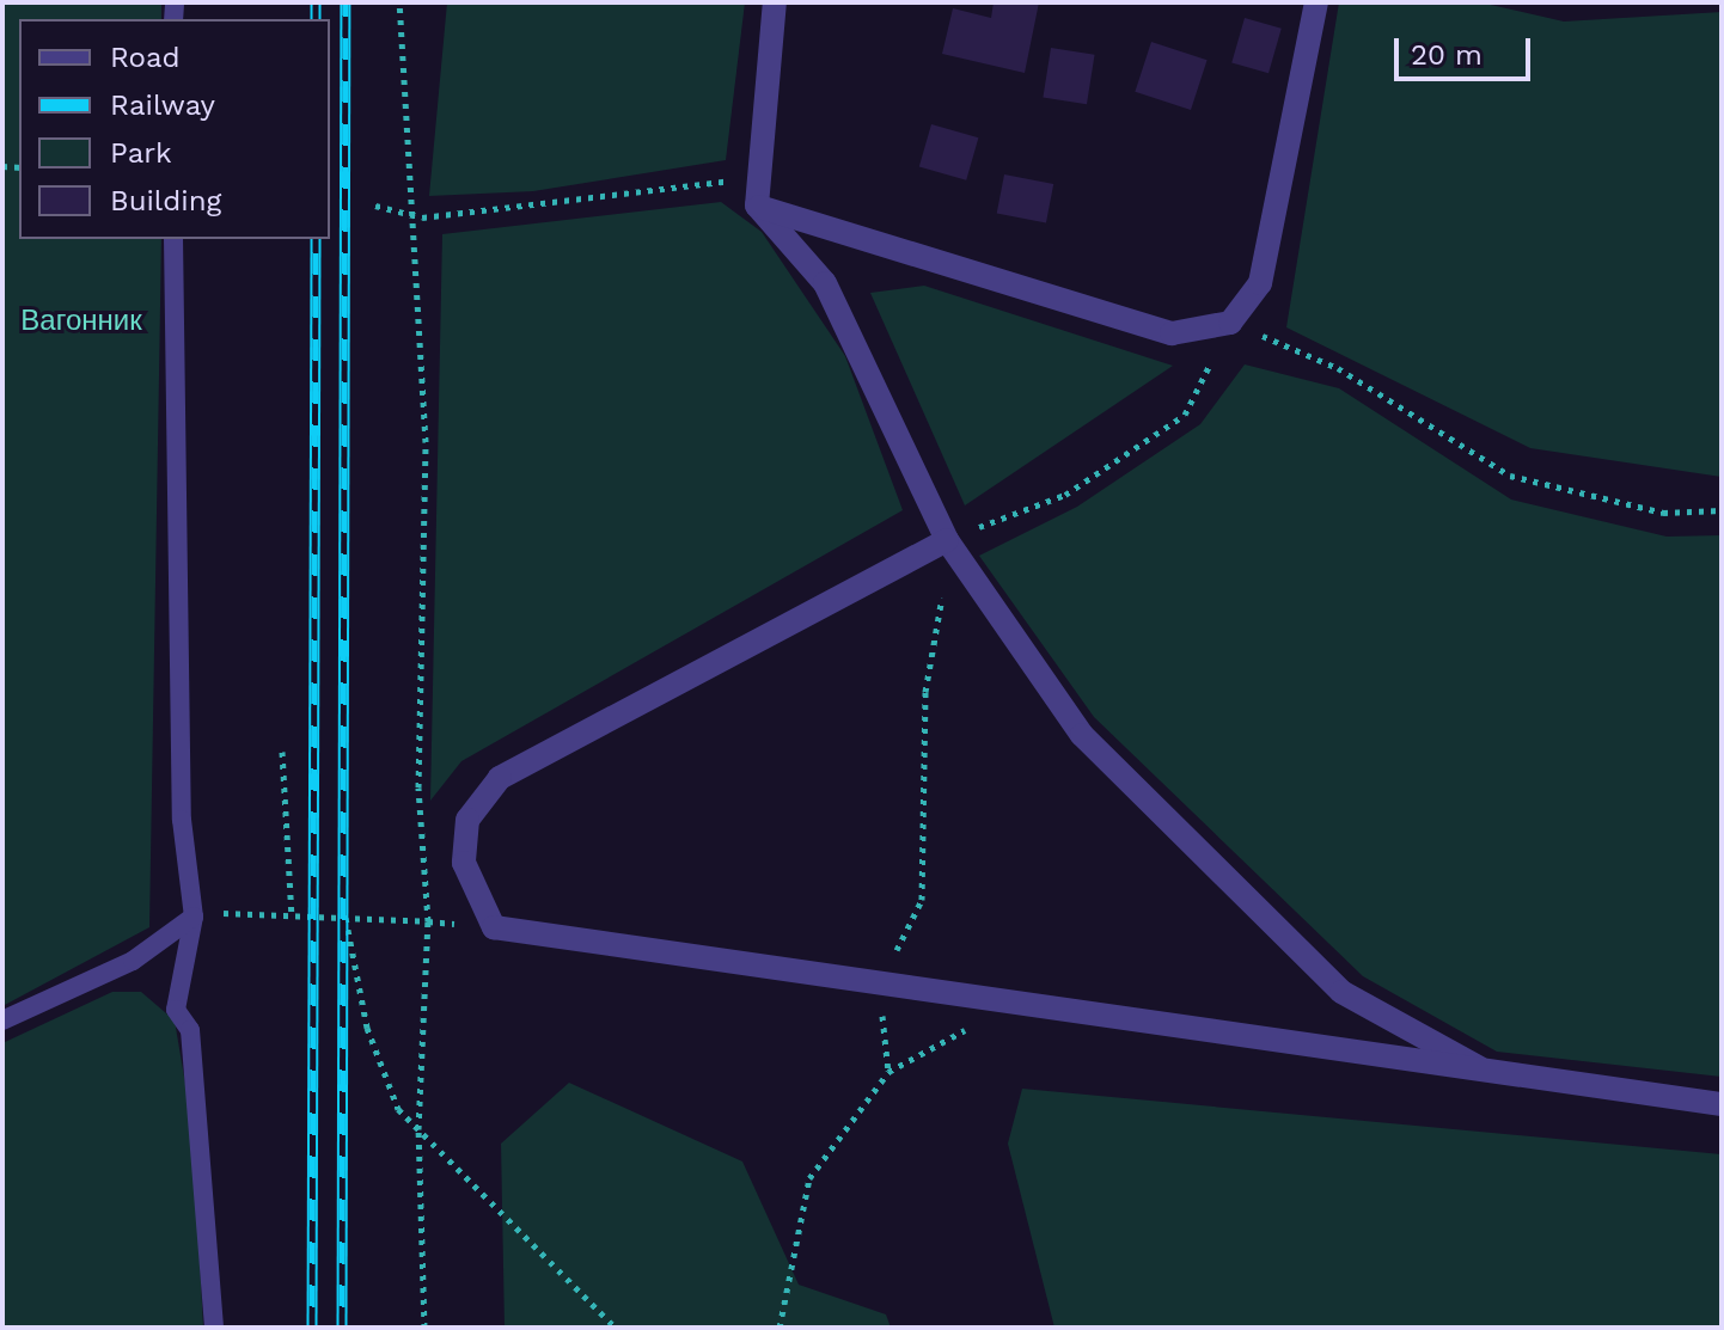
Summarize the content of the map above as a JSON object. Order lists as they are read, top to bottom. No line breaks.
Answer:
{"parks":["Вагонник"],"legend":["Road","Railway","Park","Building"],"scale_bar":"20 m"}
